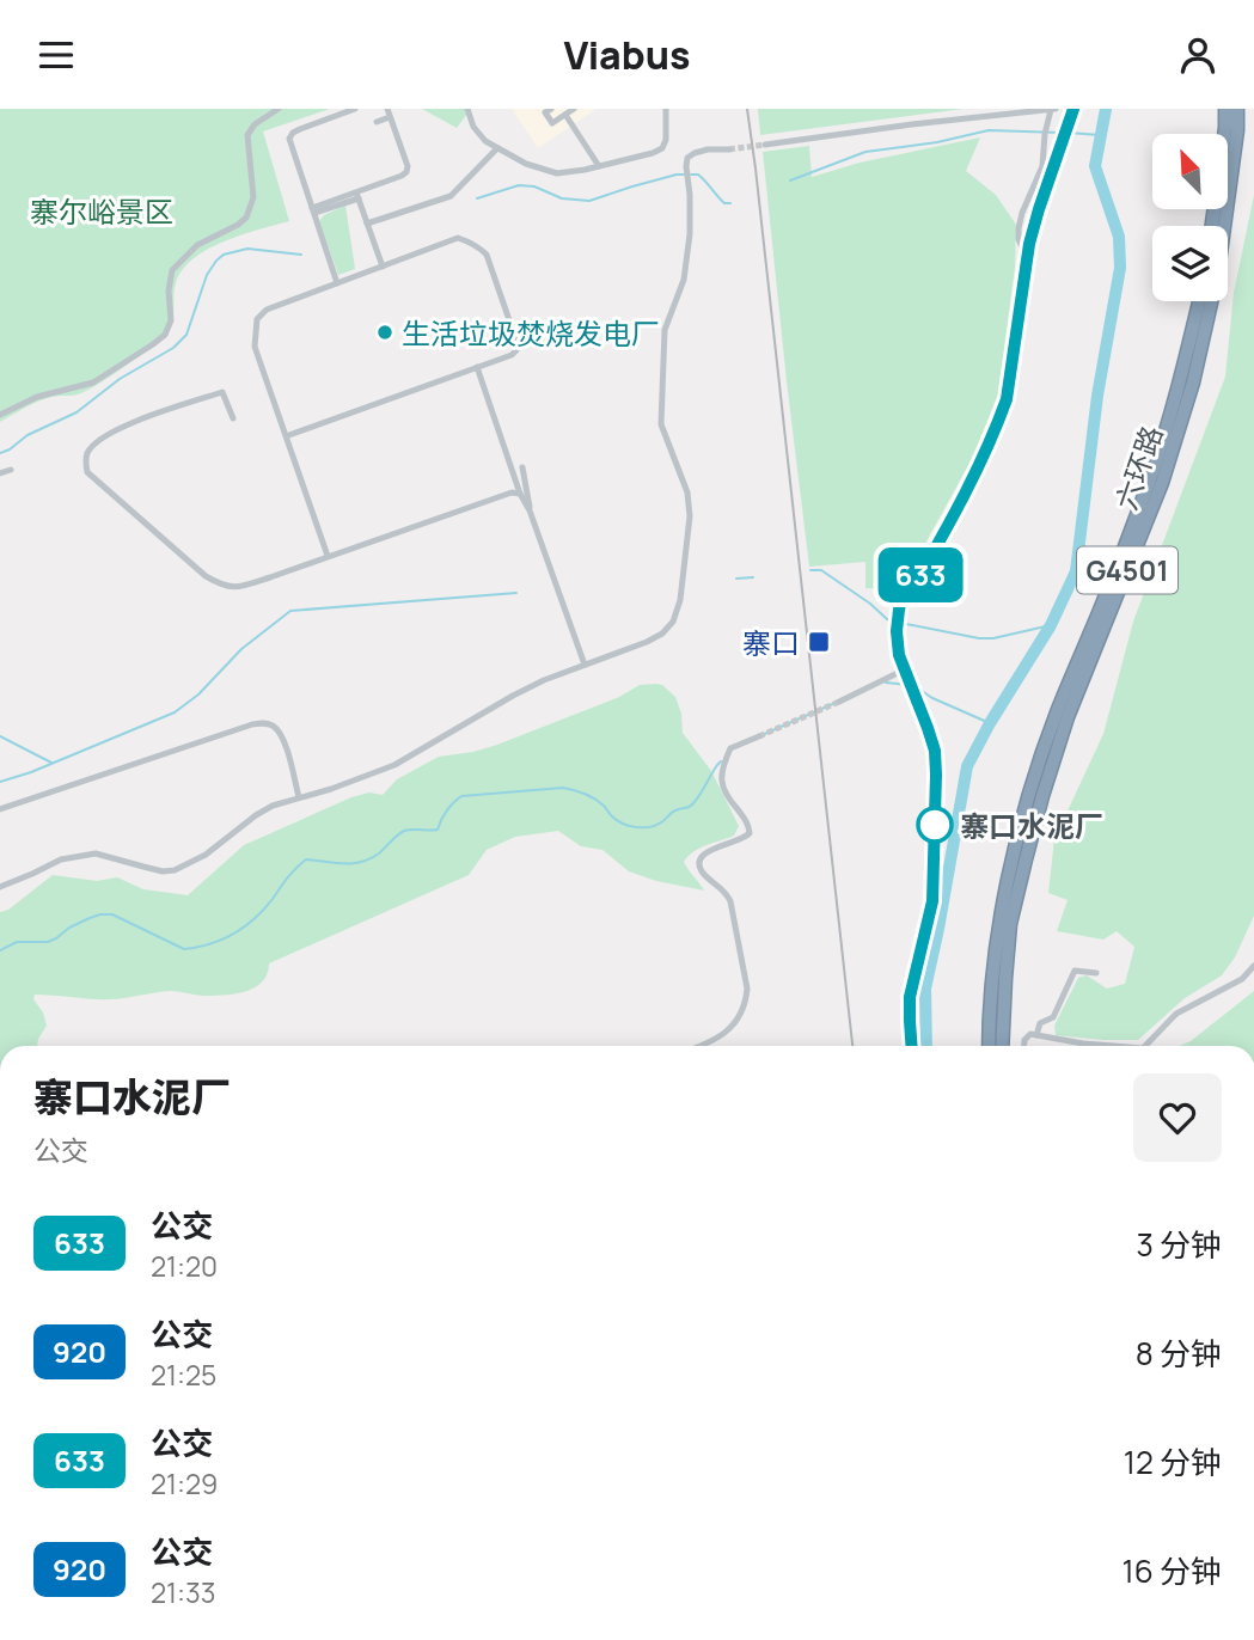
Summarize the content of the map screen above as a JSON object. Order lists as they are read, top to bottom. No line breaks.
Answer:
{"streets":{"highway":["六环路","G4501"]},"crossings":[["六环路","G4501"]],"parks":["寨尔峪景区"],"places":{"other":["生活垃圾焚烧发电厂","寨口水泥厂"],"transit":["寨口"]},"lines":["bus line 633"],"north":"top left","page":{"header":"Viabus","on_map":"633","heading":["寨口水泥厂","公交"],"list":[{"mark":"633","name":"公交","note":"21:20","value":"3 分钟"},{"mark":"920","name":"公交","note":"21:25","value":"8 分钟"},{"mark":"633","name":"公交","note":"21:29","value":"12 分钟"},{"mark":"920","name":"公交","note":"21:33","value":"16 分钟"}]}}
